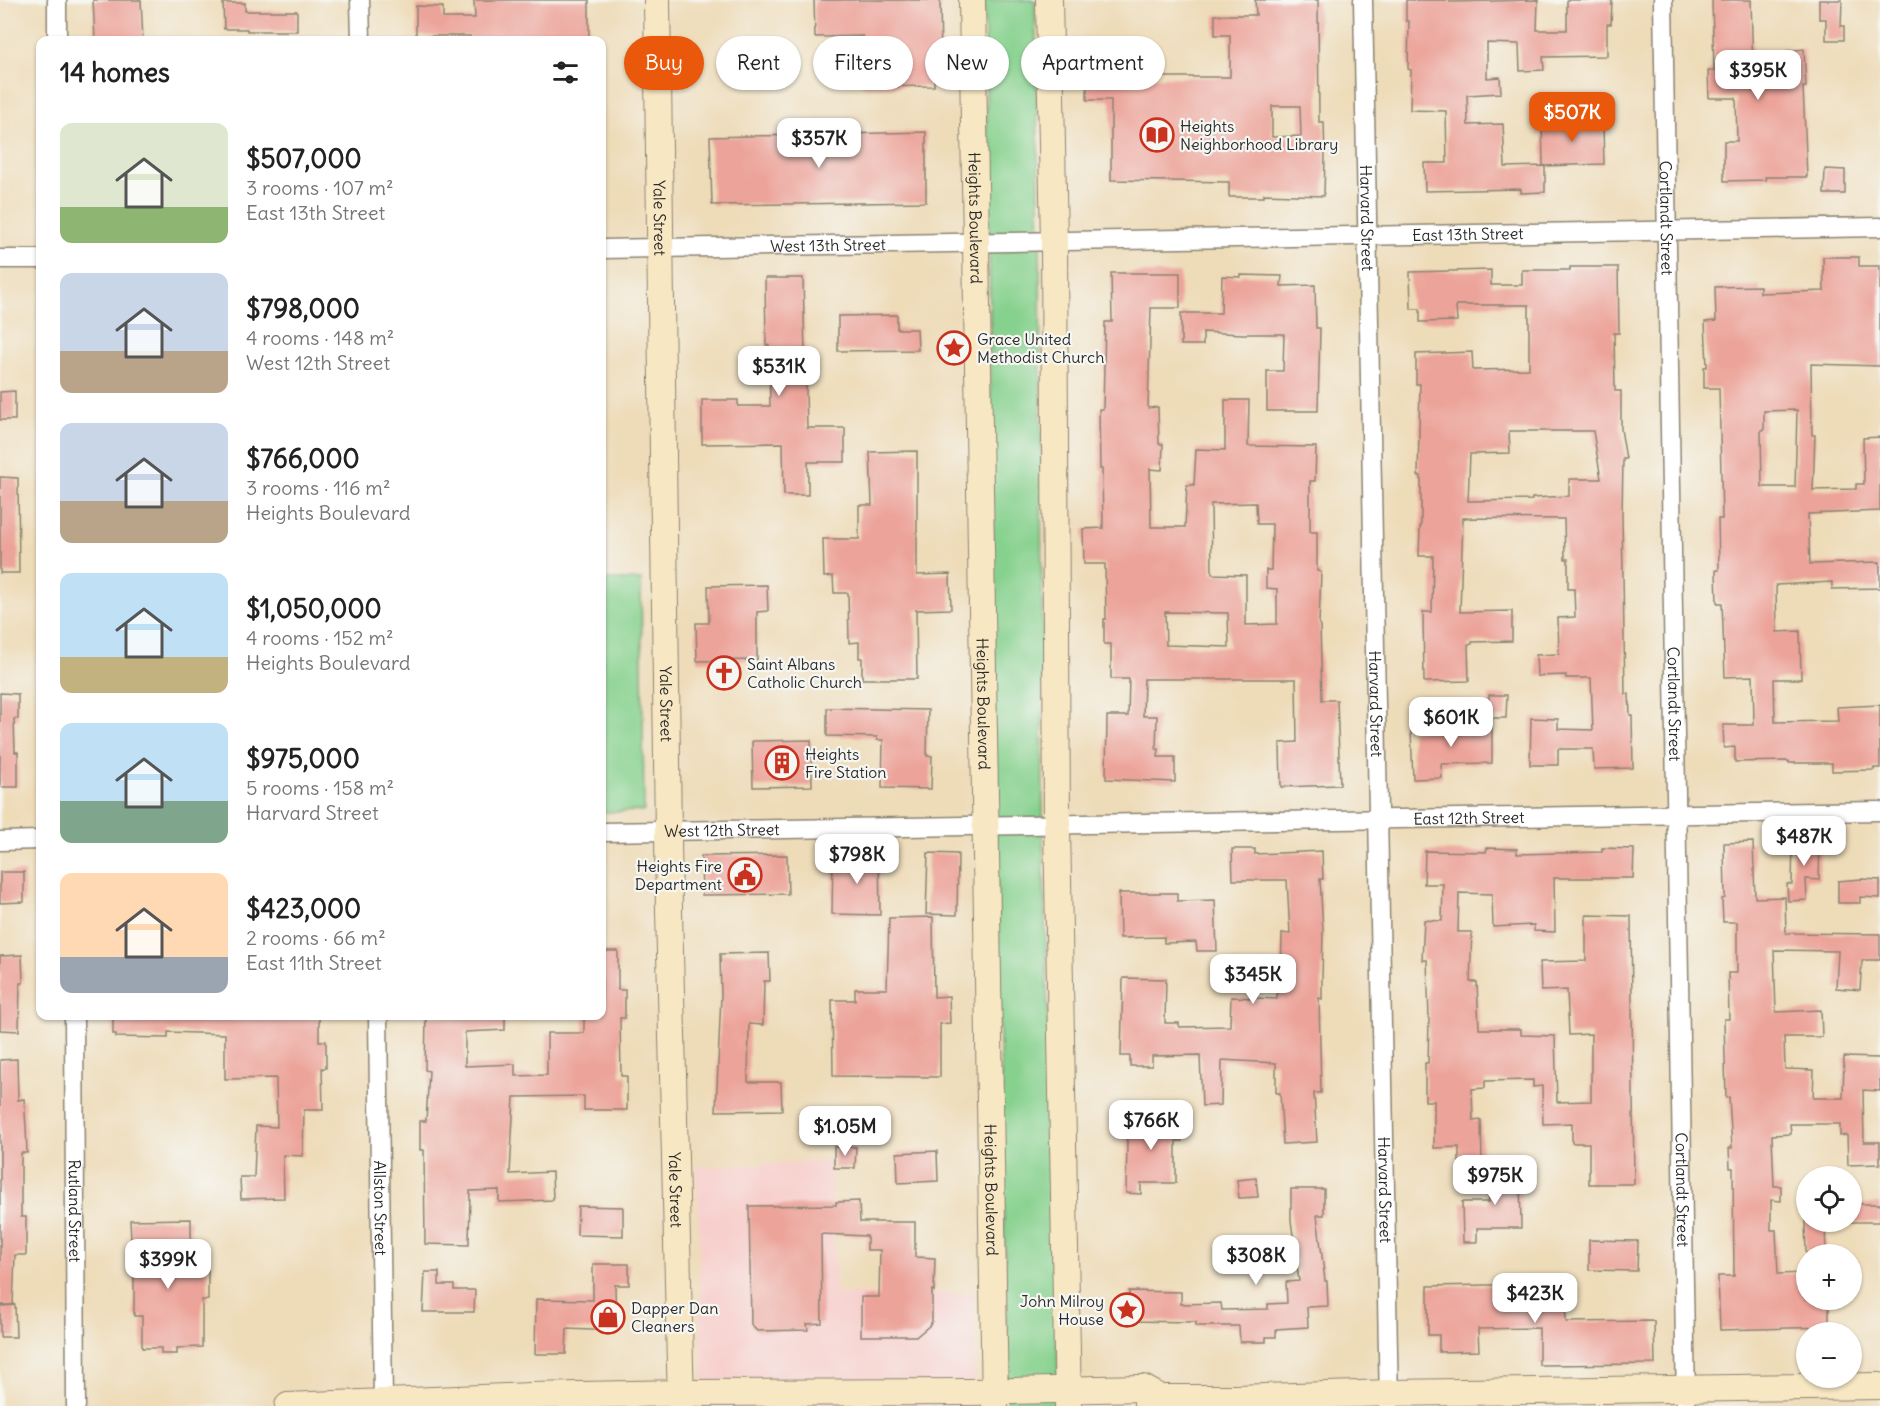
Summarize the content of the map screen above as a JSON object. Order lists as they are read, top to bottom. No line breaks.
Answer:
{"streets":{"main road":["Yale Street","Heights Boulevard"],"street":["Harvard Street","Cortlandt Street","East 13th Street","West 13th Street","East 12th Street","West 12th Street","Allston Street","Rutland Street"]},"crossings":[["Yale Street","West 13th Street"],["Yale Street","West 12th Street"],["Heights Boulevard","West 13th Street"],["Heights Boulevard","West 12th Street"],["Harvard Street","East 13th Street"],["Harvard Street","East 12th Street"],["Cortlandt Street","East 13th Street"],["Cortlandt Street","East 12th Street"],["East 13th Street","West 13th Street"],["East 12th Street","West 12th Street"]],"places":{"library":["Heights Neighborhood Library"],"place":["Grace United Methodist Church","John Milroy House"],"church":["Saint Albans Catholic Church"],"building":["Heights Fire Station"],"public building":["Heights Fire Department"],"shop":["Dapper Dan Cleaners"]},"page":{"chip":["Buy","Rent","Filters","New","Apartment"],"heading":"14 homes","price":["$395K","$507K","$357K","$531K","$601K","$487K","$798K","$345K","$766K","$1.05M","$975K","$308K","$399K","$423K"],"list":[{"name":"$507,000","note":"3 rooms · 107 m² · East 13th Street"},{"name":"$798,000","note":"4 rooms · 148 m² · West 12th Street"},{"name":"$766,000","note":"3 rooms · 116 m² · Heights Boulevard"},{"name":"$1,050,000","note":"4 rooms · 152 m² · Heights Boulevard"},{"name":"$975,000","note":"5 rooms · 158 m² · Harvard Street"},{"name":"$423,000","note":"2 rooms · 66 m² · East 11th Street"}],"map_buttons":["+","−"]}}
